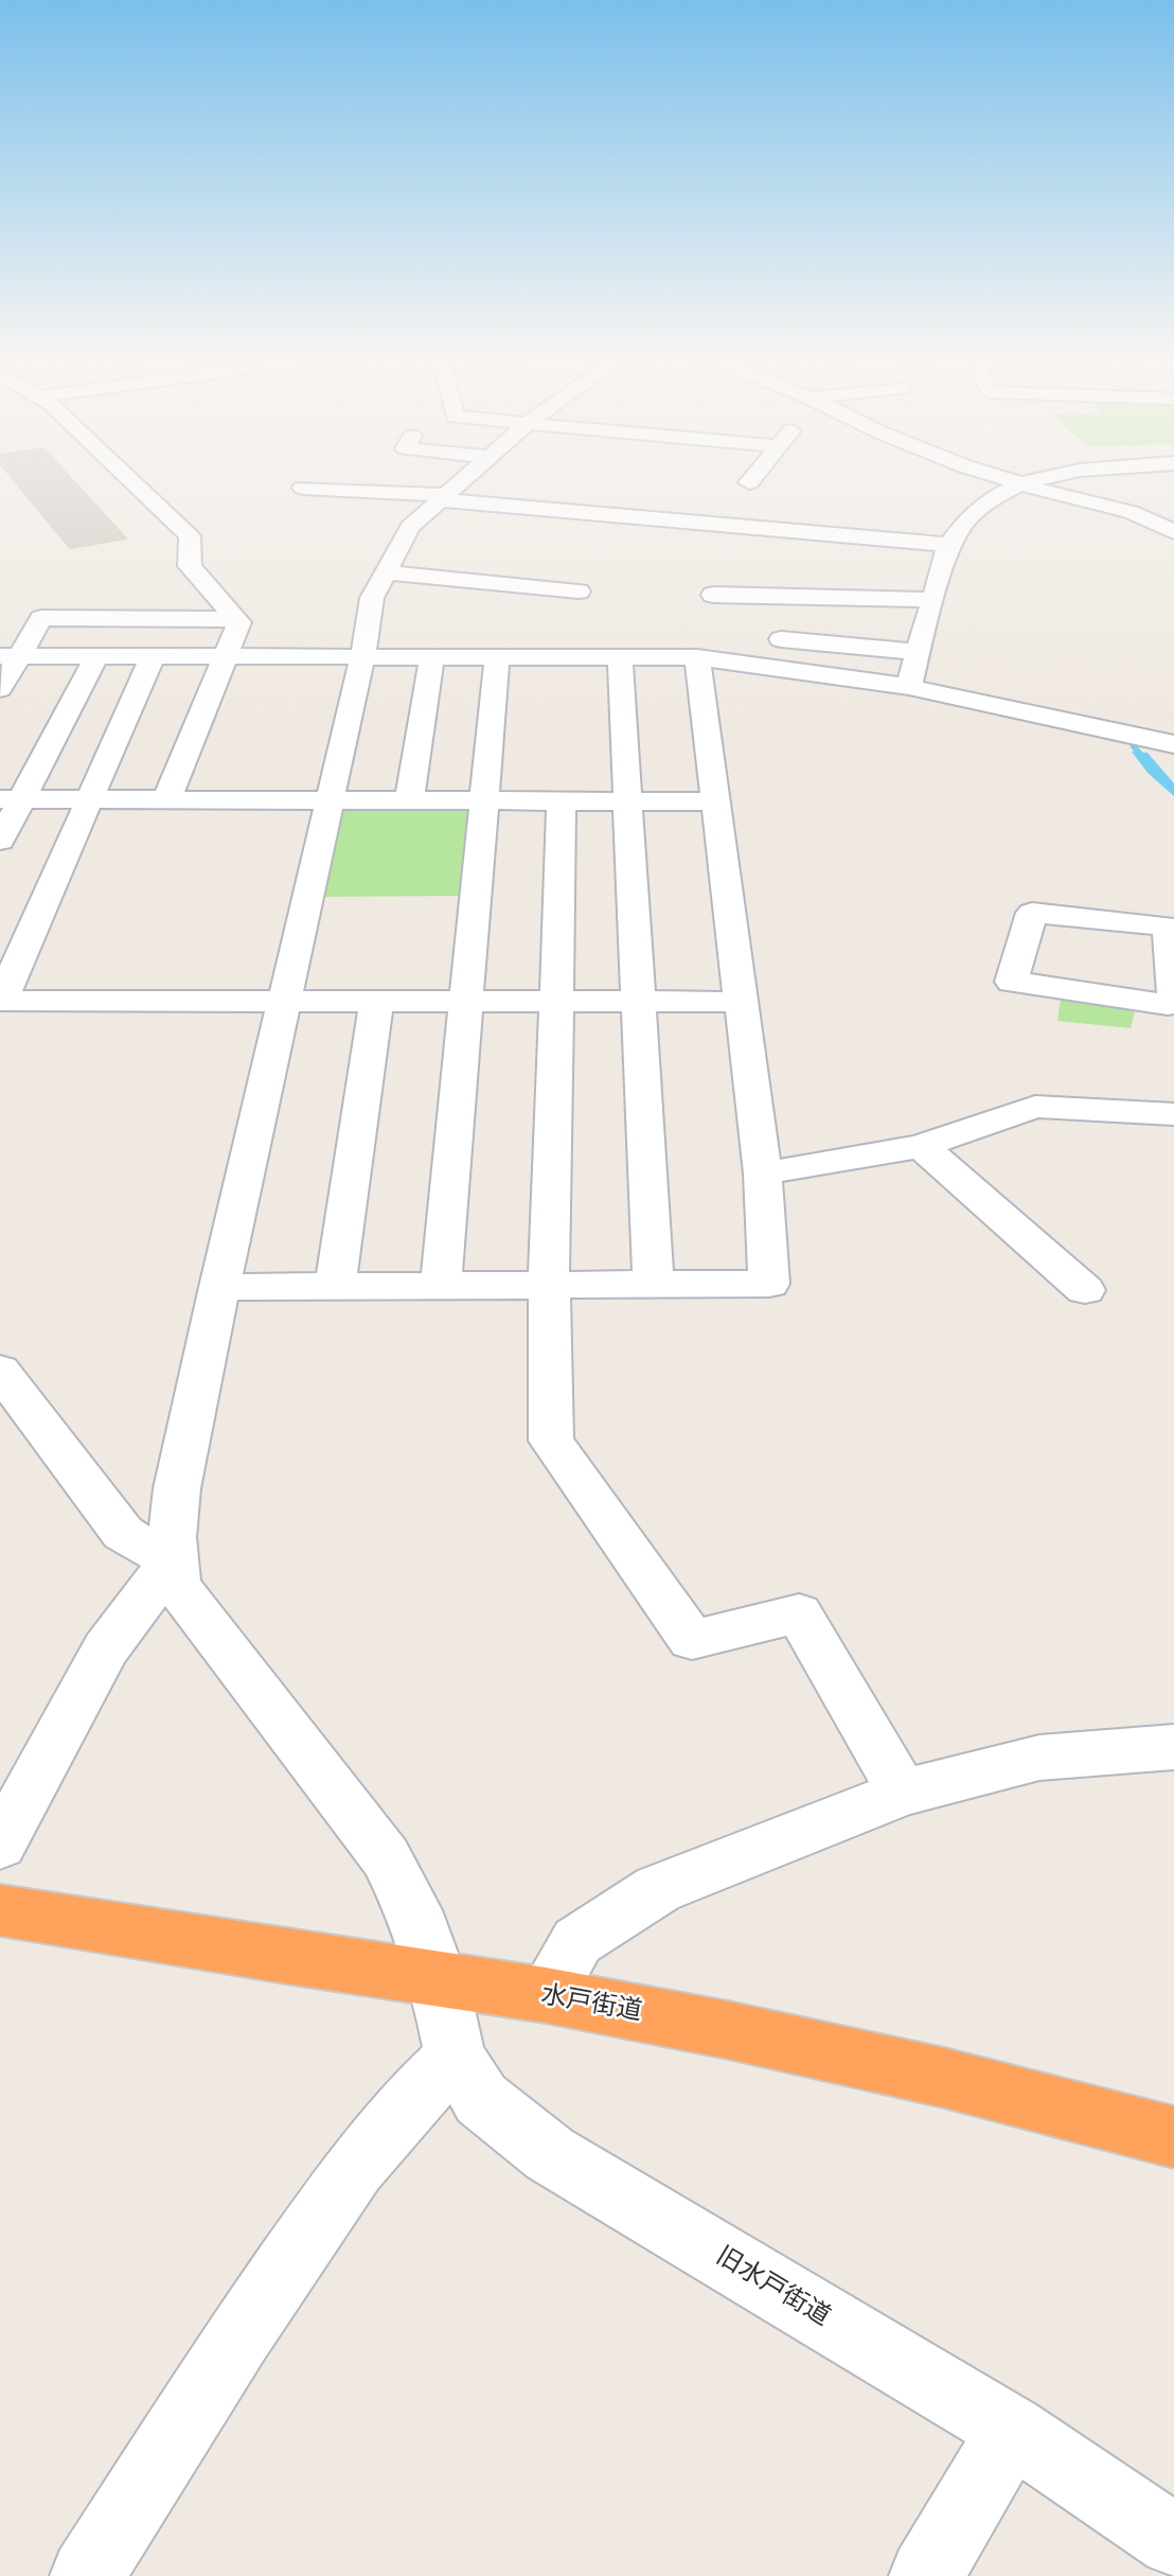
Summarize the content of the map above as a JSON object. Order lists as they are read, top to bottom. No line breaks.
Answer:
{"streets":{"highway":["水戸街道"],"street":["旧水戸街道"]},"crossings":[["水戸街道","旧水戸街道"]]}
